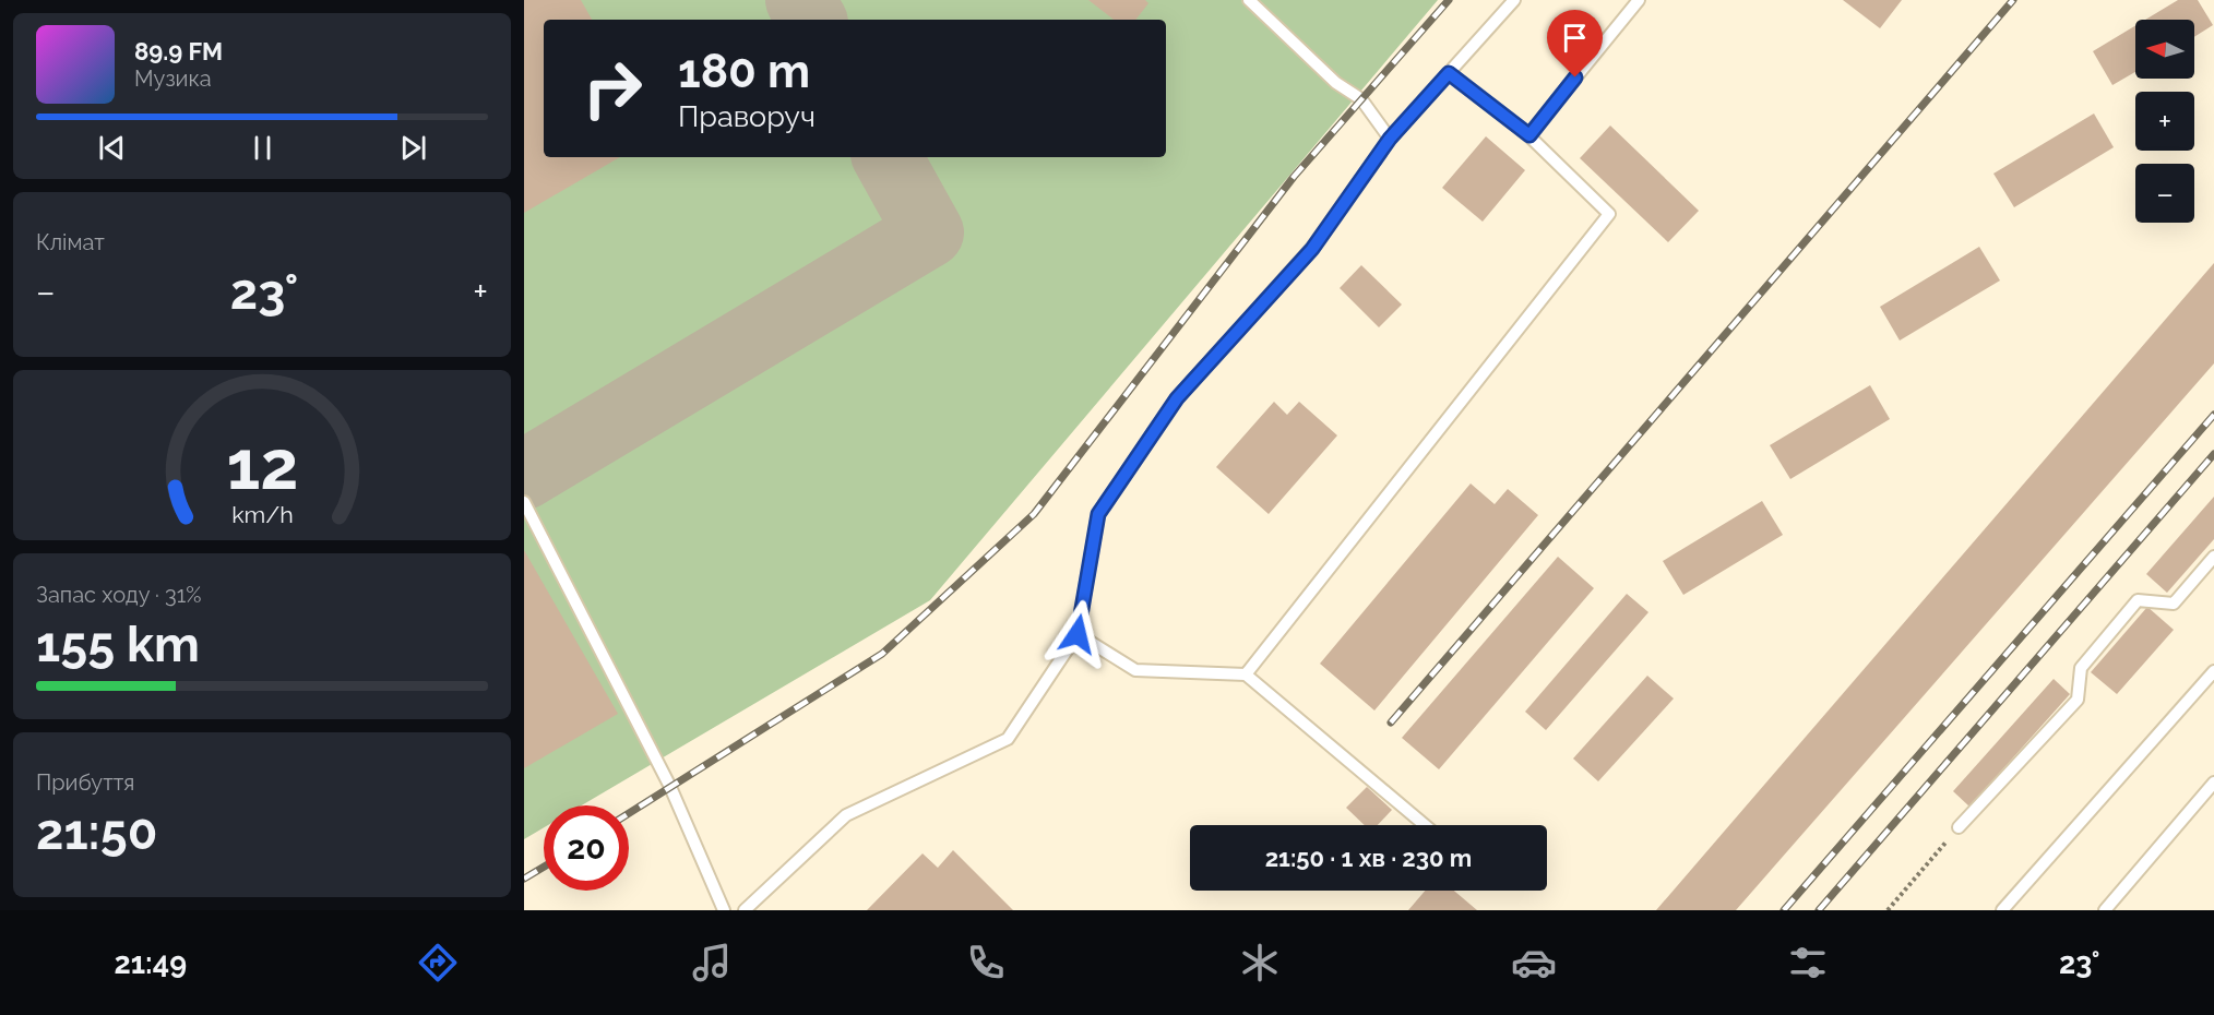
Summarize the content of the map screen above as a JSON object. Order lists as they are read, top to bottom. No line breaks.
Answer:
{"north":"left","page":{"map_buttons":["+","−"],"turn":["180 m","Праворуч"],"song":["89.9 FM","Музика"],"tile":["Клімат",["Запас ходу · 31%","155 km"],["Прибуття","21:50"]],"heat":["−","23°","+"],"limit":"20","trip":"21:50 · 1 хв · 230 m","tabs":["21:49","23°"],"gauge":["12","km/h"]}}
